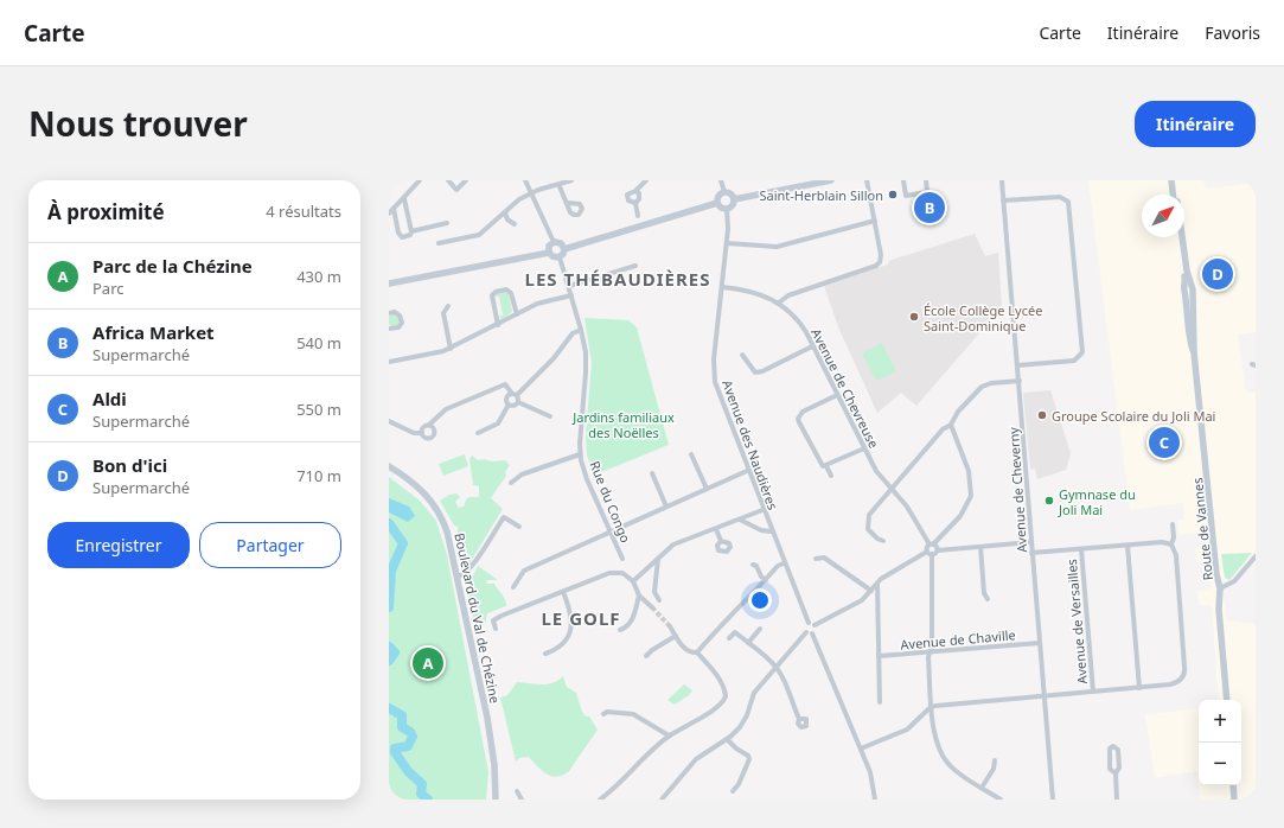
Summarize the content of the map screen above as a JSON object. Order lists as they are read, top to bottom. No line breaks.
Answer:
{"streets":{"street":["Avenue de Chevreuse","Avenue des Naudières","Avenue de Cheverny","Rue du Congo","Route de Vannes","Boulevard du Val de Chézine","Avenue de Versailles","Avenue de Chaville"]},"crossings":[["Avenue de Chevreuse","Avenue des Naudières"],["Avenue de Cheverny","Avenue de Chaville"]],"districts":["LES THÉBAUDIÈRES","LE GOLF"],"parks":["Jardins familiaux des Noëlles"],"places":["Saint-Herblain Sillon","École Collège Lycée Saint-Dominique","Groupe Scolaire du Joli Mai","Gymnase du Joli Mai"],"north":"top right","page":{"header":"Carte","nav":["Carte","Itinéraire","Favoris"],"title":"Nous trouver","buttons":["Itinéraire",["Enregistrer","Partager"]],"heading":["À proximité","4 résultats"],"pins":["B","D","C","A"],"list":[{"mark":"A","name":"Parc de la Chézine","note":"Parc","value":"430 m"},{"mark":"B","name":"Africa Market","note":"Supermarché","value":"540 m"},{"mark":"C","name":"Aldi","note":"Supermarché","value":"550 m"},{"mark":"D","name":"Bon d'ici","note":"Supermarché","value":"710 m"}],"map_buttons":["+","−"]}}
